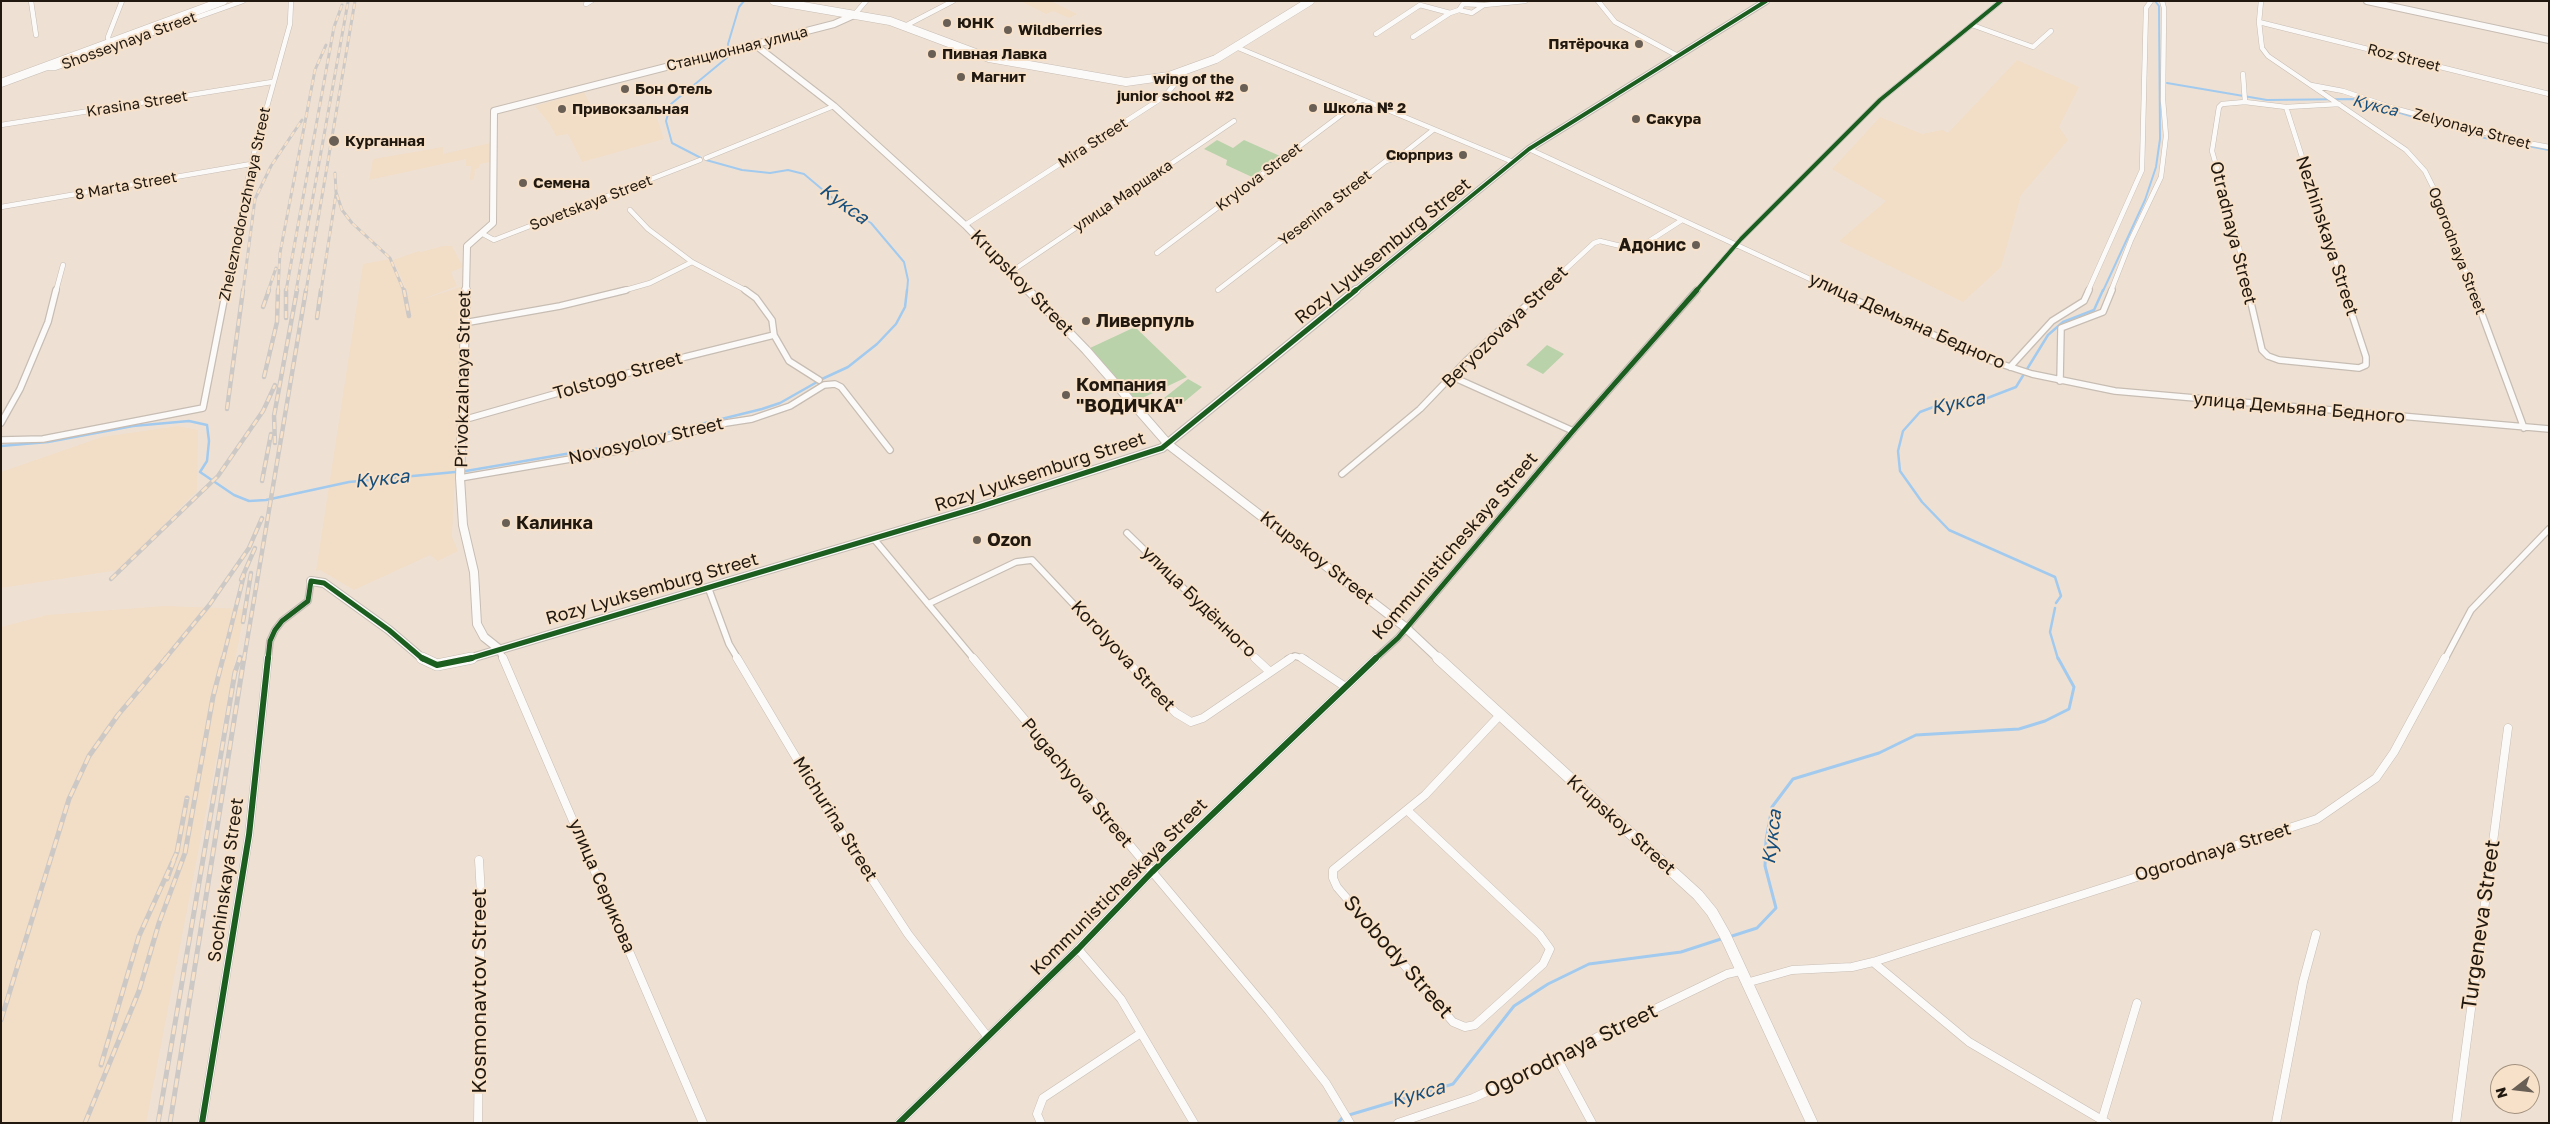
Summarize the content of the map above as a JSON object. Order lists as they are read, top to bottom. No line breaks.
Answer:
{"streets":{"main road":["Shosseynaya Street"],"street":["Станционная улица","Roz Street","Krasina Street","Zelyonaya Street","Mira Street","Krylova Street","8 Marta Street","улица Маршака","Sovetskaya Street","Zheleznodorozhnaya Street","Yesenina Street","Otradnaya Street","Nezhinskaya Street","Rozy Lyuksemburg Street","Ogorodnaya Street","Krupskoy Street","улица Демьяна Бедного","Beryozovaya Street","Tolstogo Street","Privokzalnaya Street","Novosyolov Street","Kommunisticheskaya Street","улица Будённого","Korolyova Street","Pugachyova Street","Michurina Street","Sochinskaya Street","улица Серикова","Turgeneva Street","Svobody Street","Kosmonavtov Street"]},"crossings":[["Станционная улица","Krupskoy Street"],["Станционная улица","Privokzalnaya Street"],["Roz Street","Ogorodnaya Street"],["Krasina Street","Zheleznodorozhnaya Street"],["Zelyonaya Street","Ogorodnaya Street"],["Mira Street","Krupskoy Street"],["8 Marta Street","Zheleznodorozhnaya Street"],["улица Маршака","Krupskoy Street"],["Sovetskaya Street","Privokzalnaya Street"],["Otradnaya Street","Nezhinskaya Street"],["Rozy Lyuksemburg Street","Krupskoy Street"],["Rozy Lyuksemburg Street","улица Демьяна Бедного"],["Rozy Lyuksemburg Street","Privokzalnaya Street"],["Rozy Lyuksemburg Street","Pugachyova Street"],["Rozy Lyuksemburg Street","Michurina Street"],["Rozy Lyuksemburg Street","Sochinskaya Street"],["Rozy Lyuksemburg Street","улица Серикова"],["Ogorodnaya Street","Krupskoy Street"],["Ogorodnaya Street","улица Демьяна Бедного"],["Krupskoy Street","Kommunisticheskaya Street"],["Krupskoy Street","Svobody Street"],["улица Демьяна Бедного","Beryozovaya Street"],["улица Демьяна Бедного","Kommunisticheskaya Street"],["Tolstogo Street","Privokzalnaya Street"],["Privokzalnaya Street","Novosyolov Street"],["Privokzalnaya Street","улица Серикова"],["Kommunisticheskaya Street","Korolyova Street"],["Kommunisticheskaya Street","Pugachyova Street"],["Kommunisticheskaya Street","Michurina Street"],["улица Будённого","Korolyova Street"],["Korolyova Street","Pugachyova Street"]],"water":["Кукса"],"places":["ЮНК","Wildberries","Пятёрочка","Пивная Лавка","Магнит","wing of the junior school #2","Бон Отель","Школа № 2","Привокзальная","Сакура","Курганная","Сюрприз","Семена","Адонис","Ливерпуль","Компания \"ВОДИЧКА\"","Калинка","Ozon"],"north":"left"}
